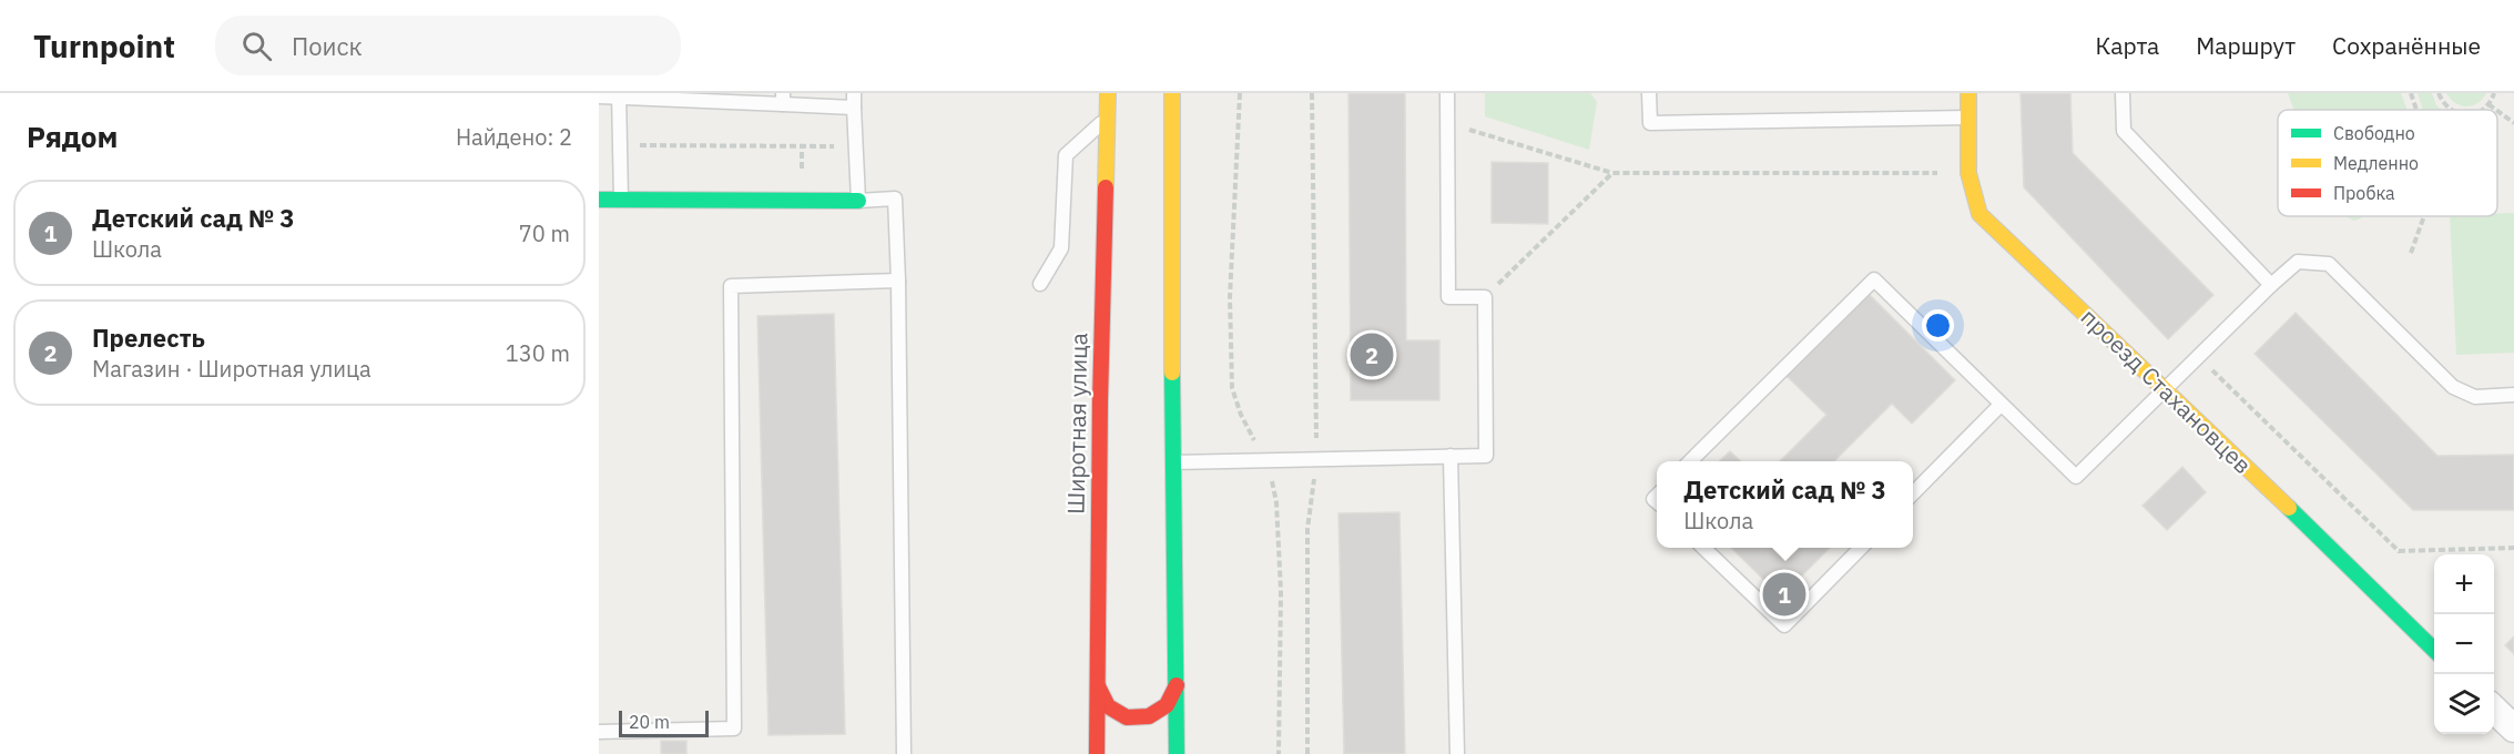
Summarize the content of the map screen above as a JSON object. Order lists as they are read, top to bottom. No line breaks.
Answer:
{"streets":{"main road":["проезд Стахановцев","Широтная улица"]},"legend":["Свободно","Медленно","Пробка"],"scale_bar":"20 m","page":{"header":"Turnpoint","search":"Поиск","nav":["Карта","Маршрут","Сохранённые"],"heading":["Рядом","Найдено: 2"],"list":[{"mark":"1","name":"Детский сад № 3","note":"Школа","value":"70 m"},{"mark":"2","name":"Прелесть","note":"Магазин · Широтная улица","value":"130 m"}],"pins":["2","1"],"popup":["Детский сад № 3","Школа"],"map_buttons":["+","−"],"scale":"20 m"}}
